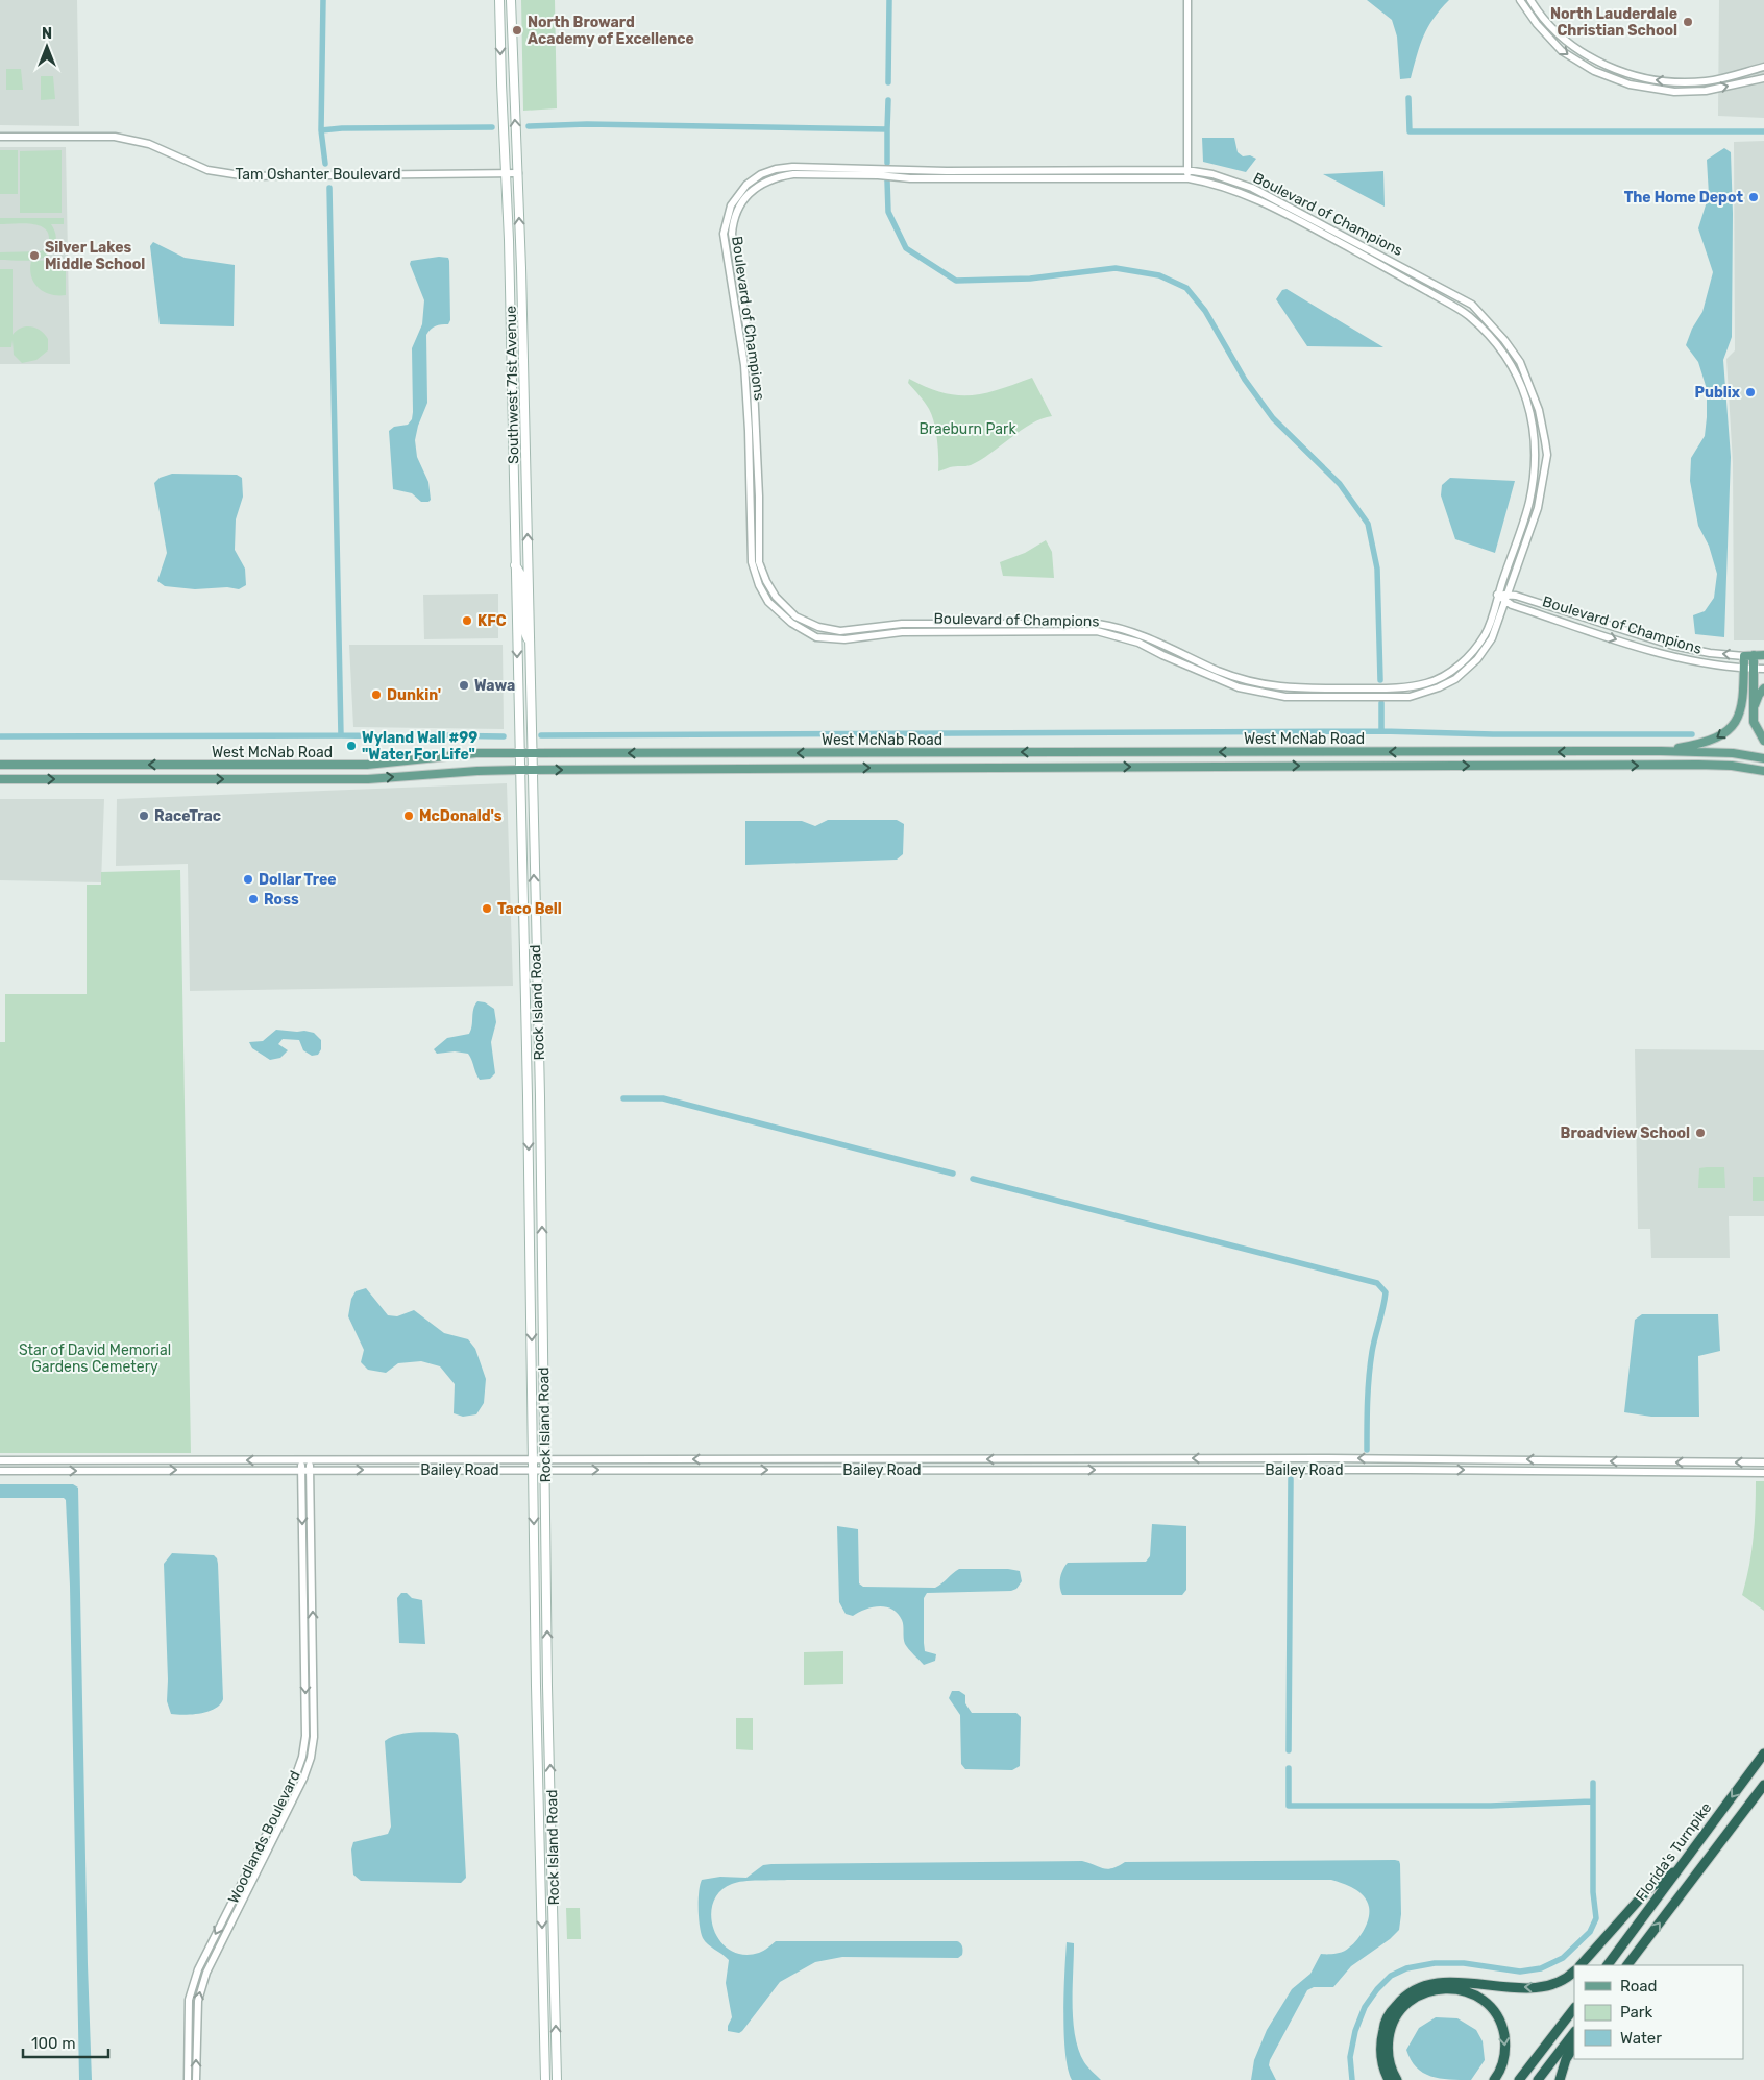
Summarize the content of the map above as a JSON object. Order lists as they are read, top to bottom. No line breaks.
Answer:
{"streets":{"highway":["Florida's Turnpike"],"main road":["Boulevard of Champions","Southwest 71st Avenue","West McNab Road","Rock Island Road"],"street":["Tam Oshanter Boulevard","Bailey Road","Woodlands Boulevard"]},"crossings":[["Tam Oshanter Boulevard","Southwest 71st Avenue"],["Southwest 71st Avenue","West McNab Road"],["Southwest 71st Avenue","Rock Island Road"],["West McNab Road","Rock Island Road"],["Rock Island Road","Bailey Road"],["Bailey Road","Woodlands Boulevard"]],"parks":["Braeburn Park","Star of David Memorial Gardens Cemetery"],"places":["North Lauderdale Christian School","North Broward Academy of Excellence","The Home Depot","Silver Lakes Middle School","Publix","KFC","Wawa","Dunkin'","Wyland Wall #99 \"Water For Life\"","RaceTrac","McDonald's","Dollar Tree","Ross","Taco Bell","Broadview School"],"legend":["Road","Park","Water"],"scale_bar":"100 m","north":"top"}
